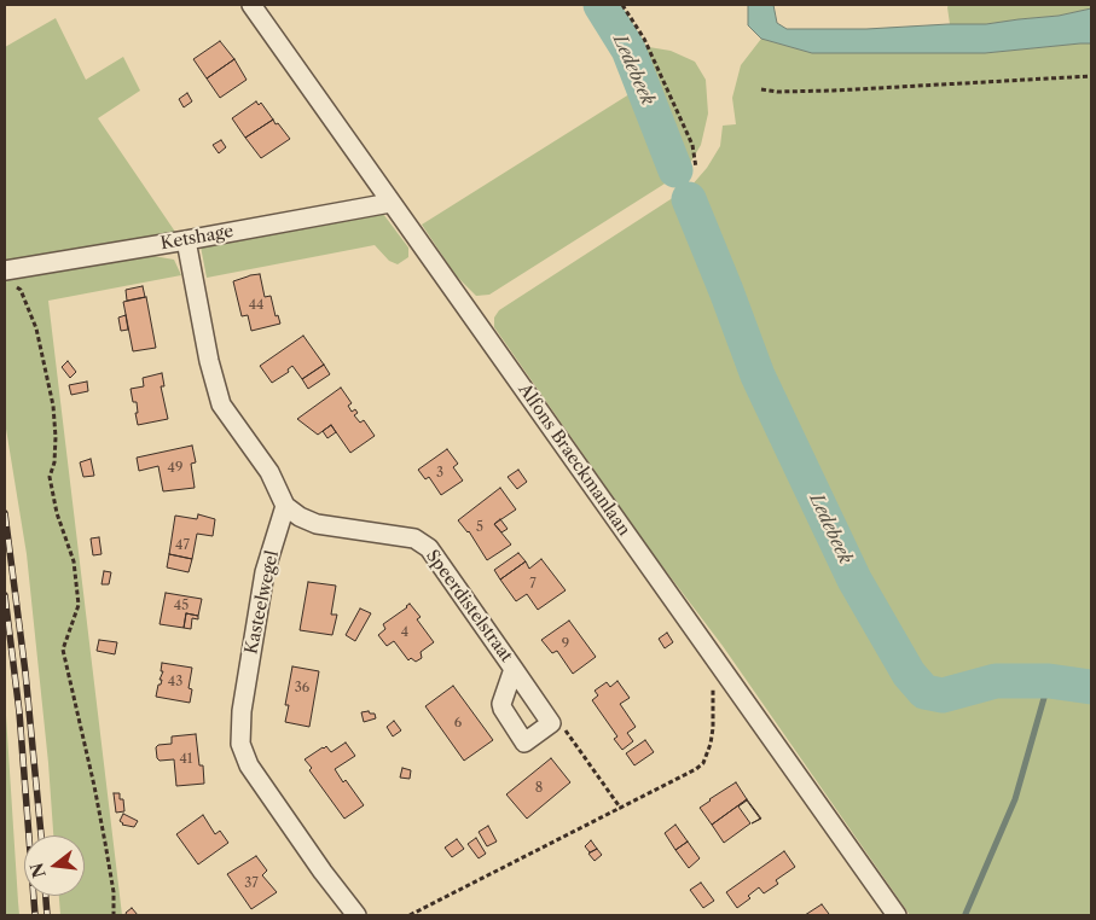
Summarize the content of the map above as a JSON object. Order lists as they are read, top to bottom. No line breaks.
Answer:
{"streets":{"street":["Ketshage","Alfons Braeckmanlaan","Kasteelwegel","Speerdistelstraat"]},"crossings":[["Ketshage","Alfons Braeckmanlaan"],["Kasteelwegel","Speerdistelstraat"]],"water":["Ledebeek"],"house_numbers":["44","49","3","5","47","7","45","4","9","43","36","6","41","8","37"],"north":"left"}
